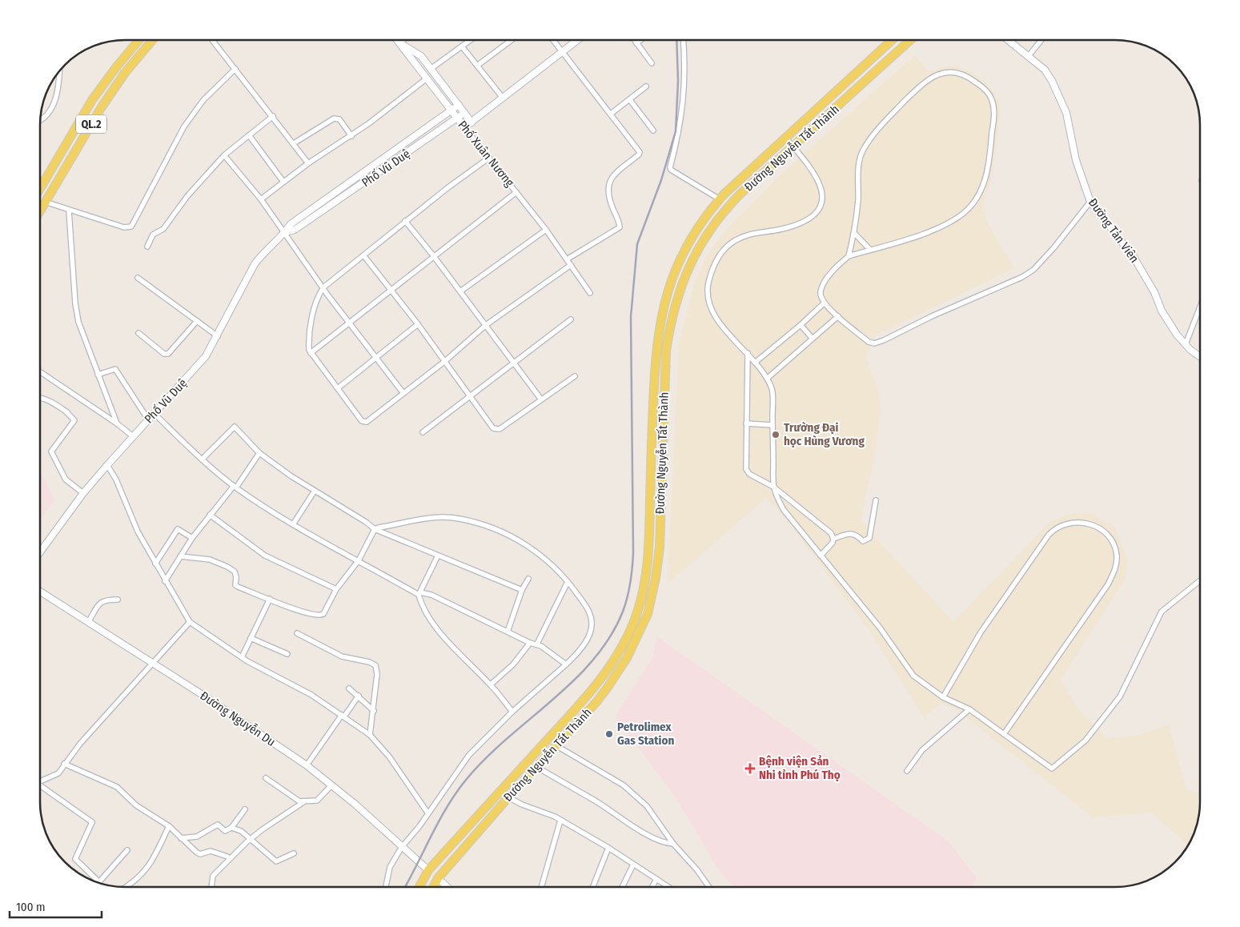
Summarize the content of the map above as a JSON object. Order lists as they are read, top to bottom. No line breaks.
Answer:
{"streets":{"main road":["QL.2","Đường Nguyễn Tất Thành"],"street":["Phố Xuân Nương","Phố Vũ Duệ","Đường Tản Viên","Đường Nguyễn Du"]},"crossings":[["Đường Nguyễn Tất Thành","Đường Nguyễn Du"],["Phố Xuân Nương","Phố Vũ Duệ"]],"places":{"other":["Trường Đại học Hùng Vương","Petrolimex Gas Station"],"health":["Bệnh viện Sản Nhi tỉnh Phú Thọ"]},"scale_bar":"100 m"}
